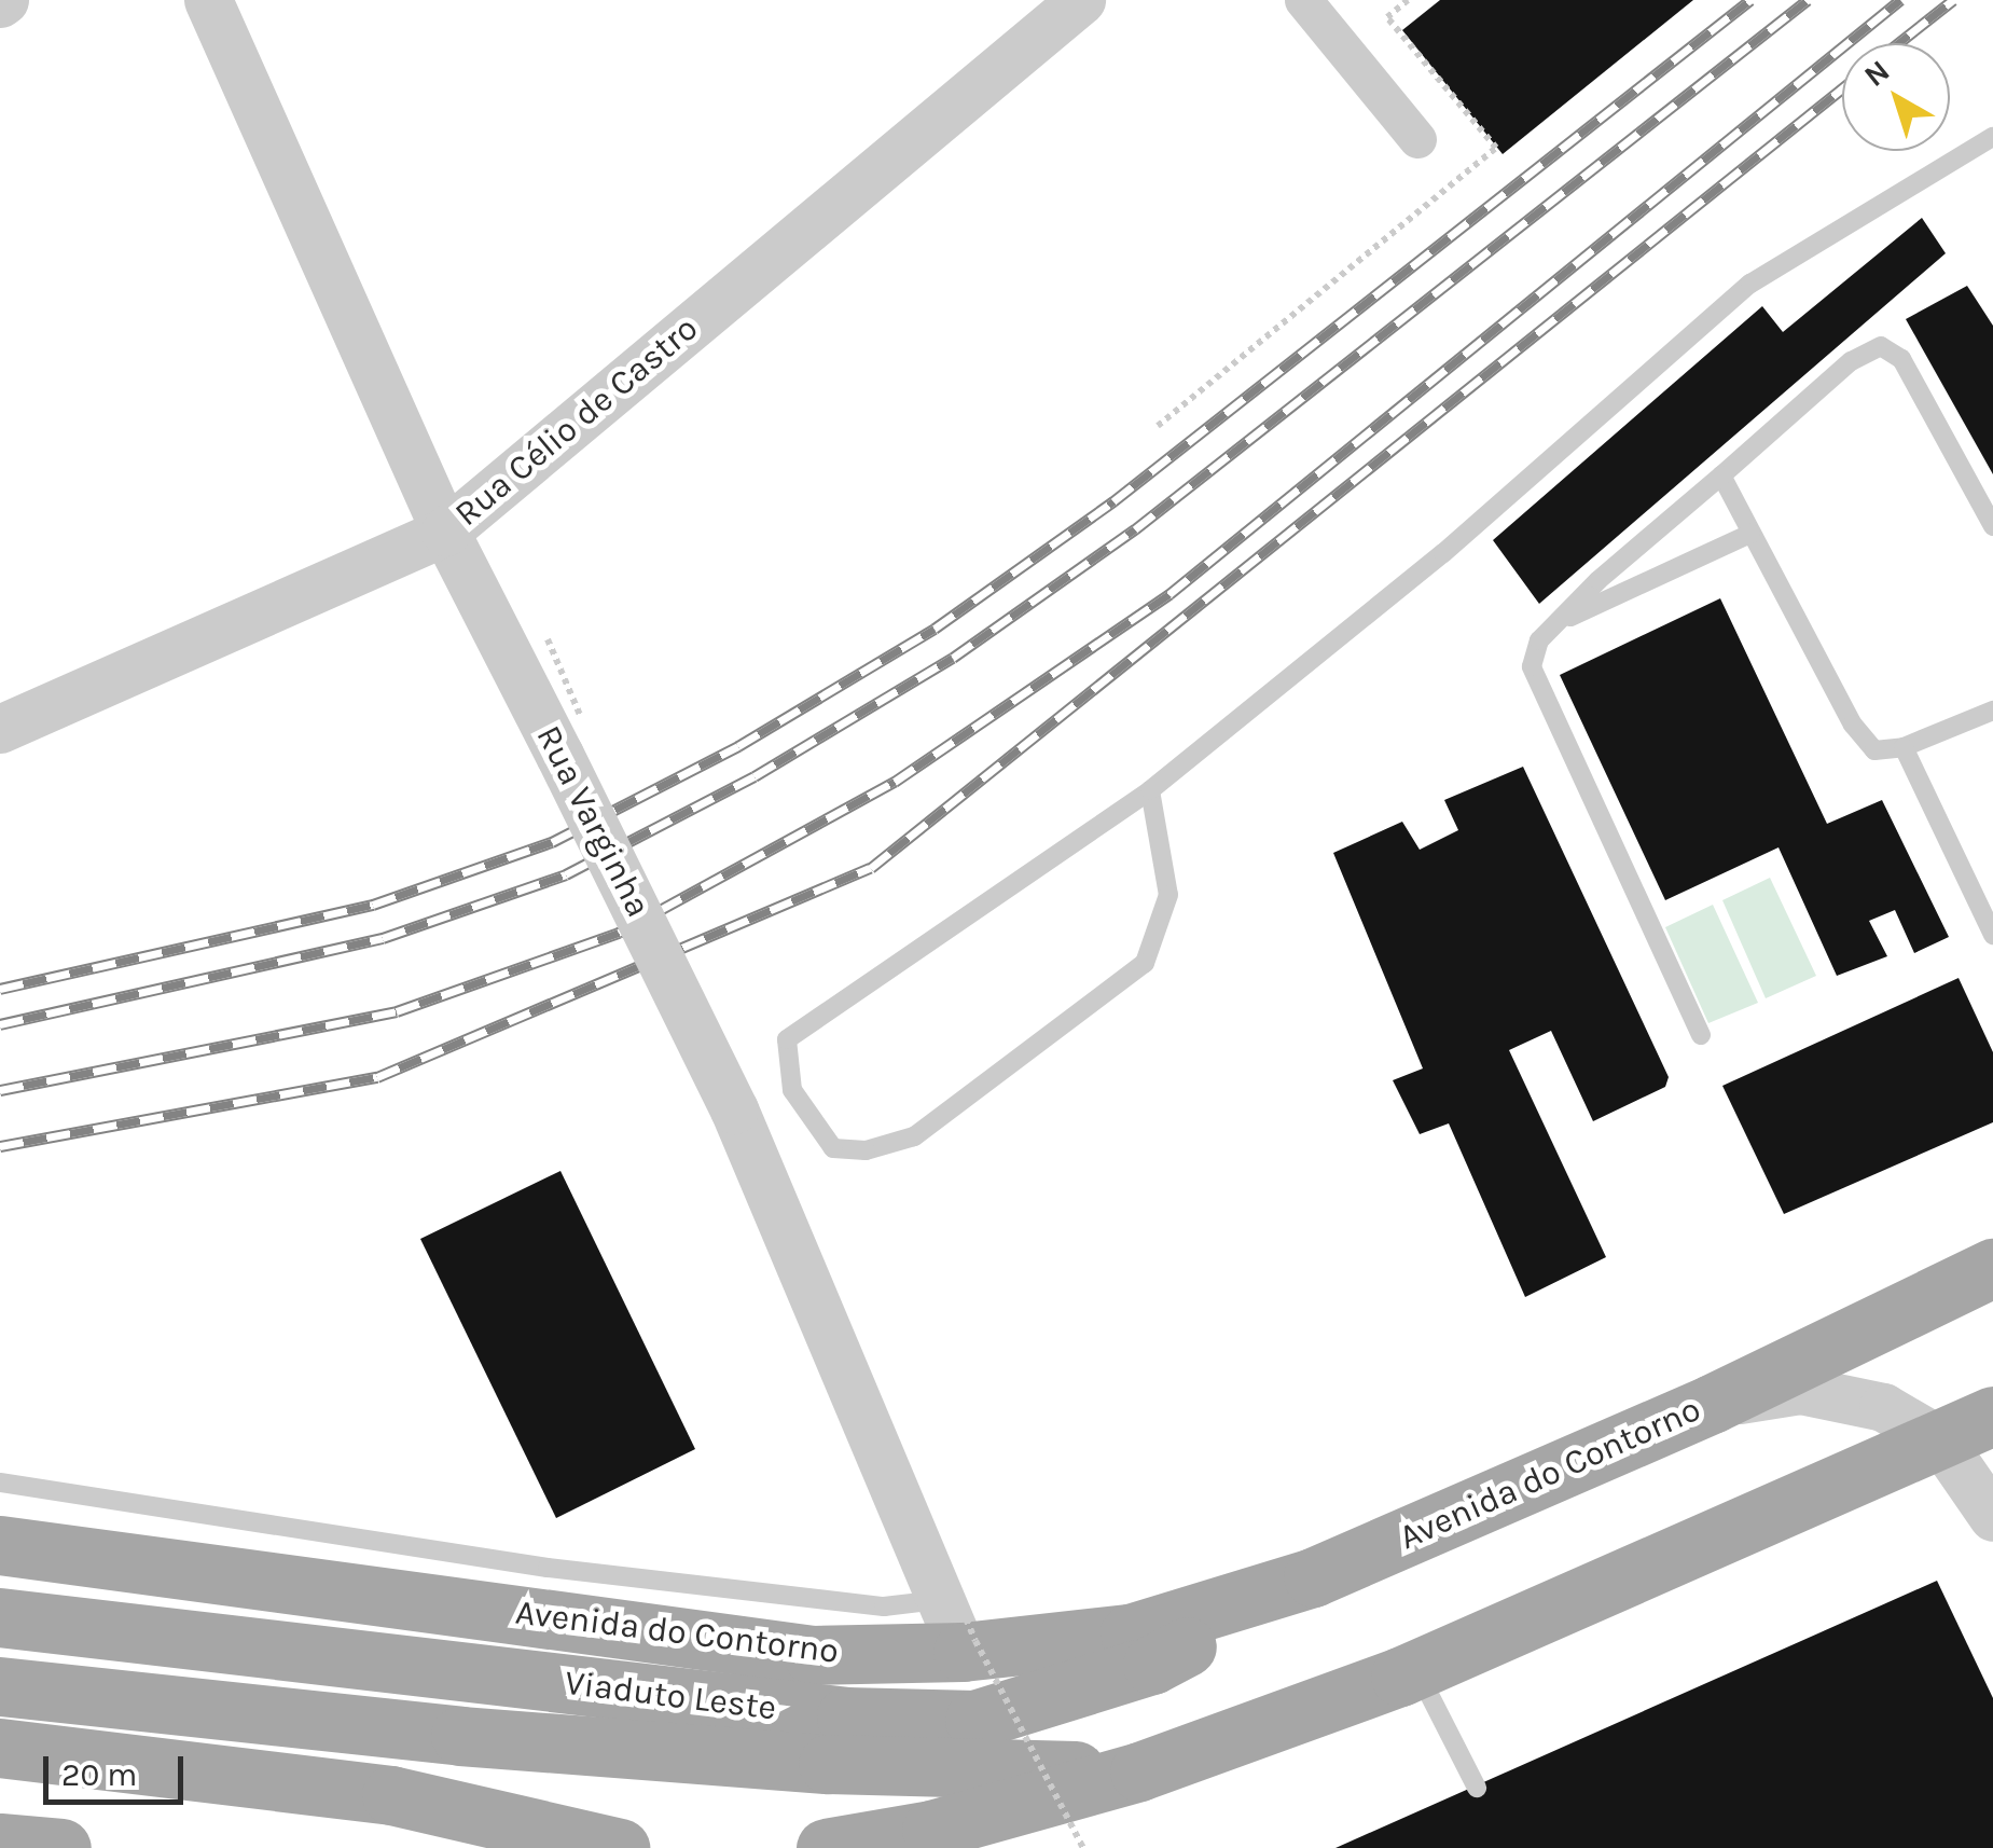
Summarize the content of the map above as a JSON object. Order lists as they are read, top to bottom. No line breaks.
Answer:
{"streets":{"main road":["Avenida do Contorno","Viaduto Leste"],"street":["Rua Célio de Castro","Rua Varginha"]},"crossings":[["Rua Célio de Castro","Rua Varginha"],["Rua Varginha","Avenida do Contorno"],["Avenida do Contorno","Viaduto Leste"]],"scale_bar":"20 m","north":"top left"}
